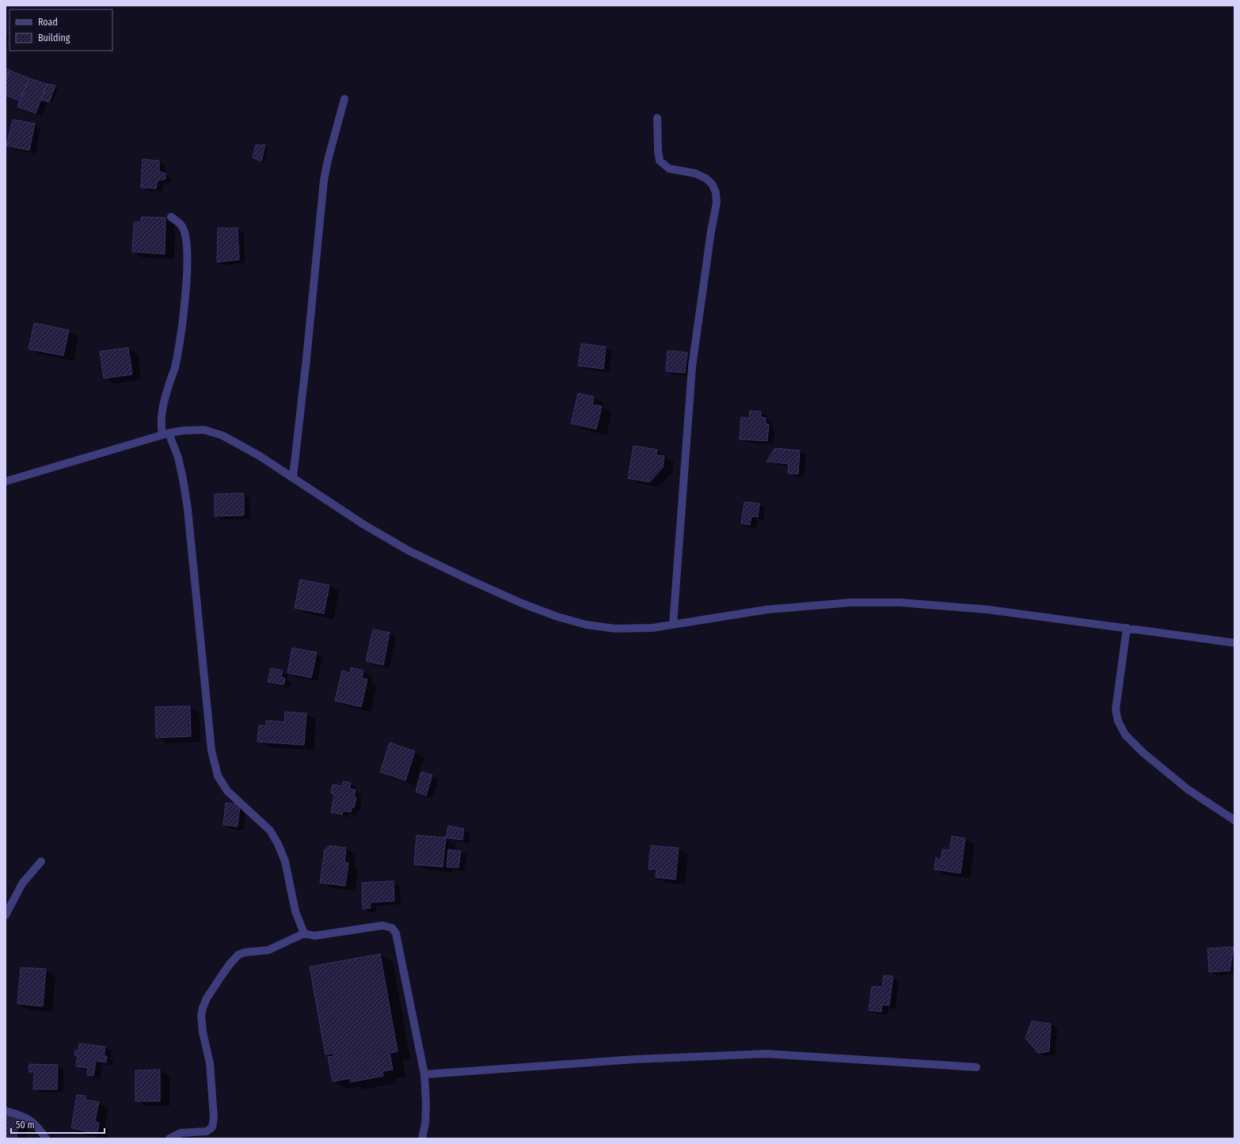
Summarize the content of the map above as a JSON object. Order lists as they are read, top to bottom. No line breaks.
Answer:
{"legend":["Road","Building"],"scale_bar":"50 m"}
